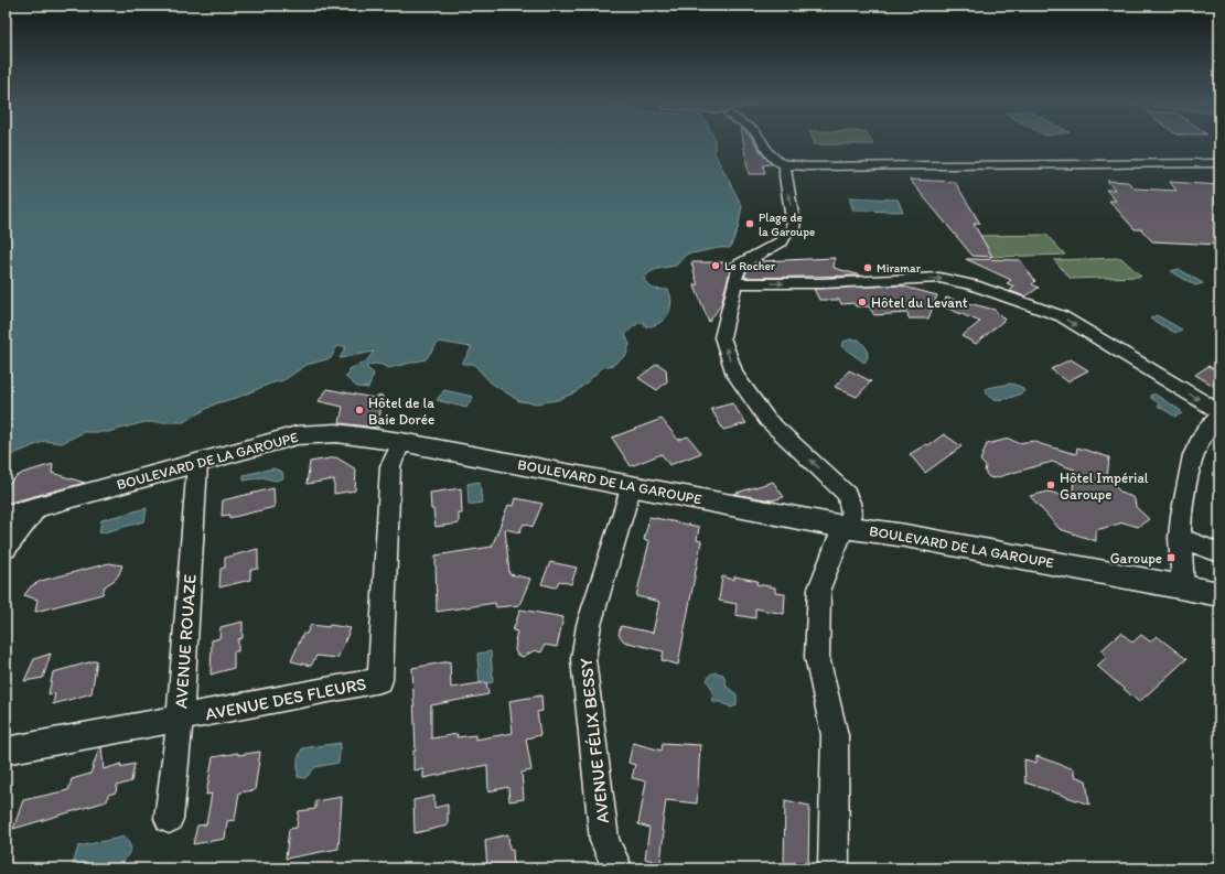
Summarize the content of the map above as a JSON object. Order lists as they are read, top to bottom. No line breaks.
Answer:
{"streets":{"street":["BOULEVARD DE LA GAROUPE","AVENUE ROUAZE","AVENUE DES FLEURS","AVENUE FÉLIX BESSY"]},"crossings":[["BOULEVARD DE LA GAROUPE","AVENUE ROUAZE"],["BOULEVARD DE LA GAROUPE","AVENUE DES FLEURS"],["BOULEVARD DE LA GAROUPE","AVENUE FÉLIX BESSY"],["AVENUE ROUAZE","AVENUE DES FLEURS"]],"places":{"other":["Plage de la Garoupe","Le Rocher","Miramar","Hôtel du Levant","Hôtel de la Baie Dorée","Hôtel Impérial Garoupe"],"transit":["Garoupe"]}}
